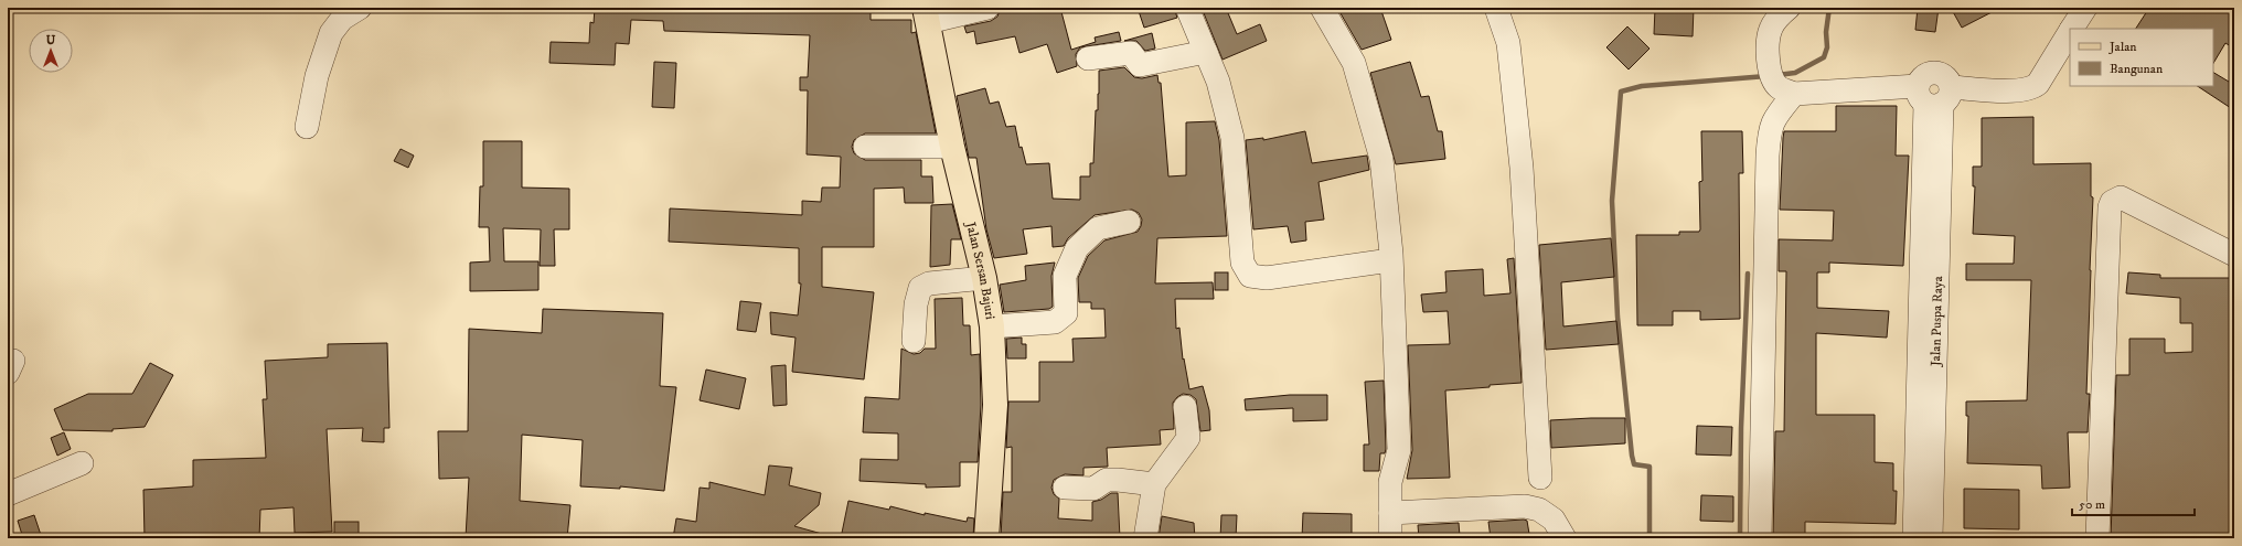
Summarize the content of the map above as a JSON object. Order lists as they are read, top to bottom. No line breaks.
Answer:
{"streets":{"main road":["Jalan Sersan Bajuri"],"street":["Jalan Puspa Raya"]},"legend":["Jalan","Bangunan"],"scale_bar":"50 m","north":"top"}
